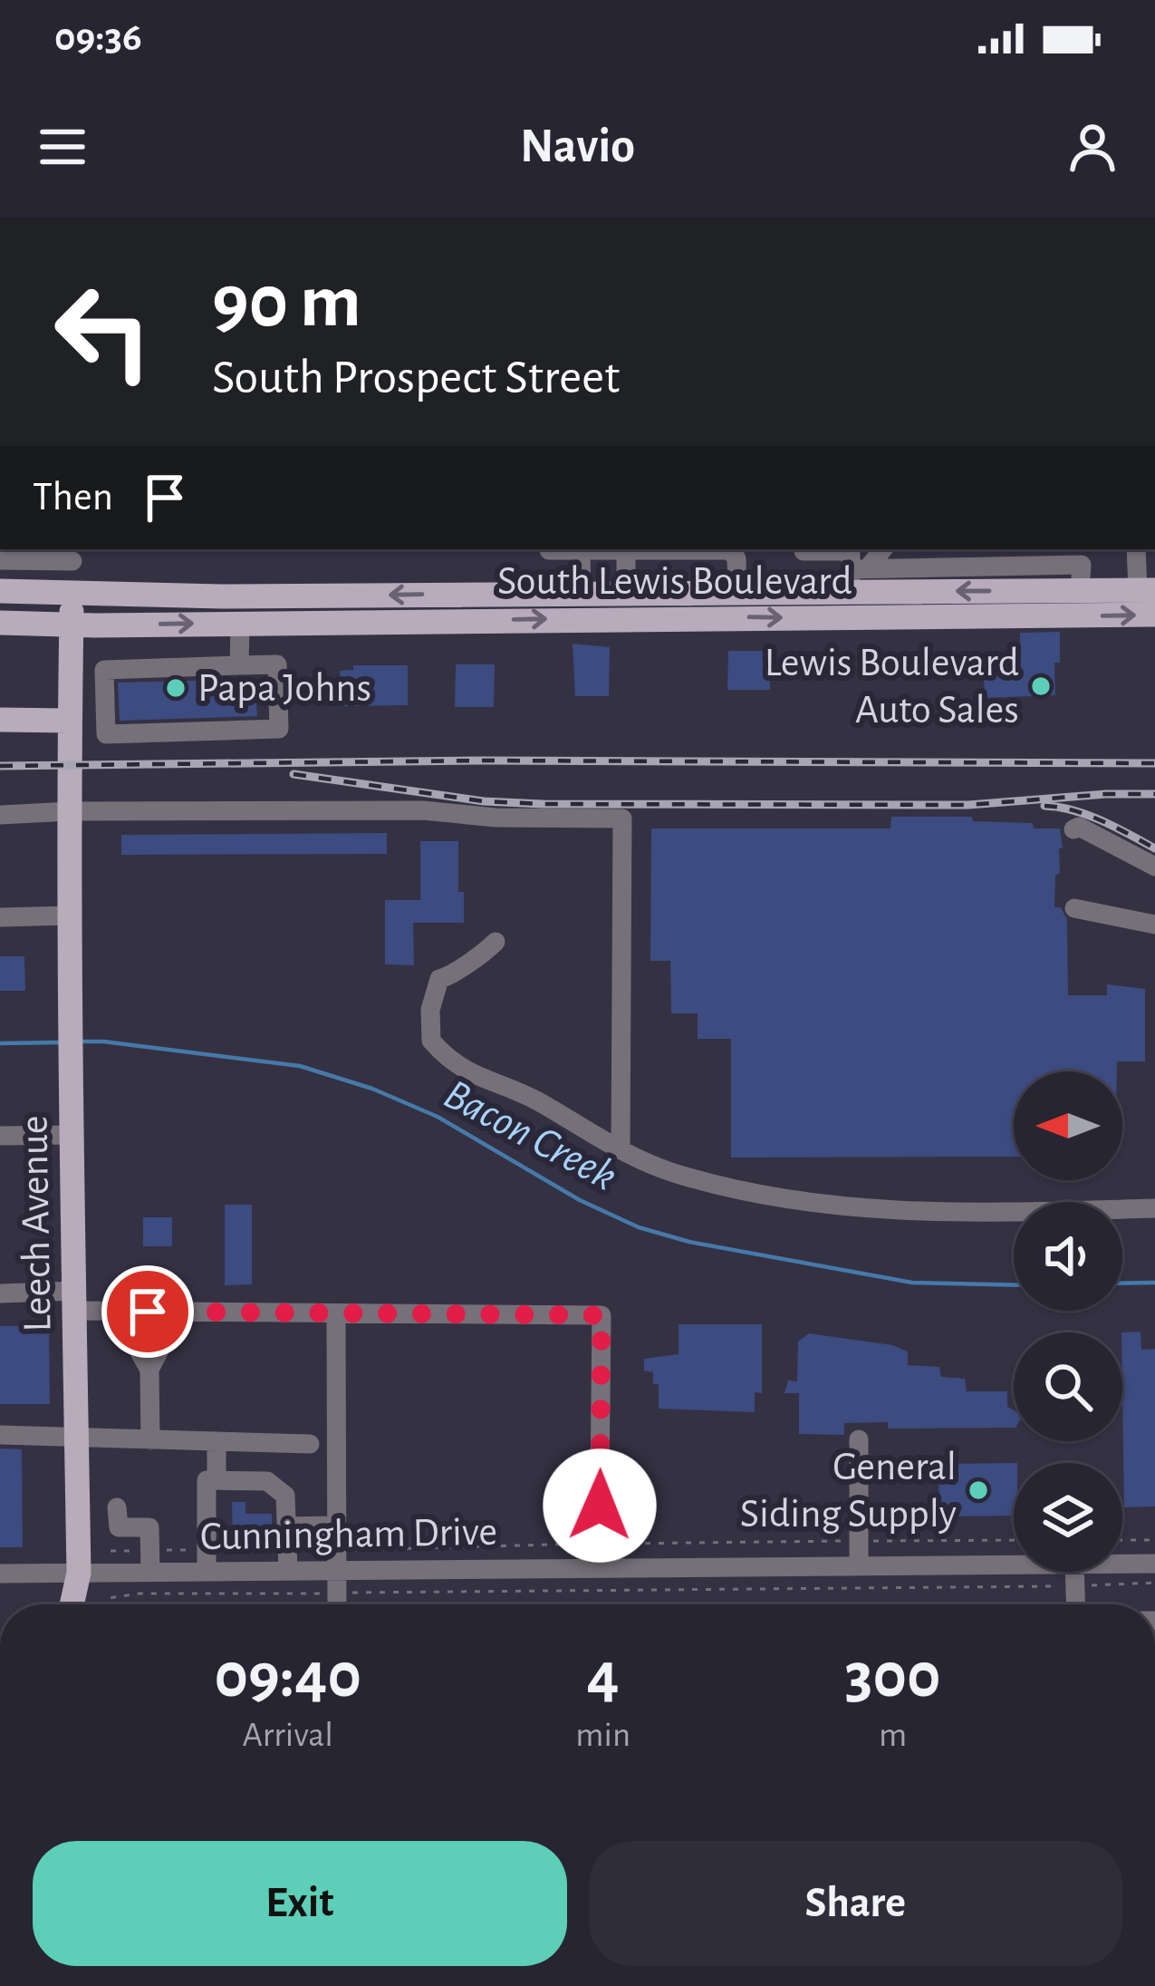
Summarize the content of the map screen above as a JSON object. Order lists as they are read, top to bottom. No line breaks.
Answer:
{"streets":{"main road":["South Lewis Boulevard","Leech Avenue"],"street":["Cunningham Drive"]},"crossings":[["South Lewis Boulevard","Leech Avenue"],["Leech Avenue","Cunningham Drive"]],"water":["Bacon Creek"],"places":["Lewis Boulevard Auto Sales","Papa Johns","General Siding Supply"],"north":"left","page":{"status":"09:36","header":"Navio","turn":["90 m","South Prospect Street"],"then":"Then","eta":["09:40","Arrival","4","min","300","m"],"buttons":["Exit","Share"]}}
